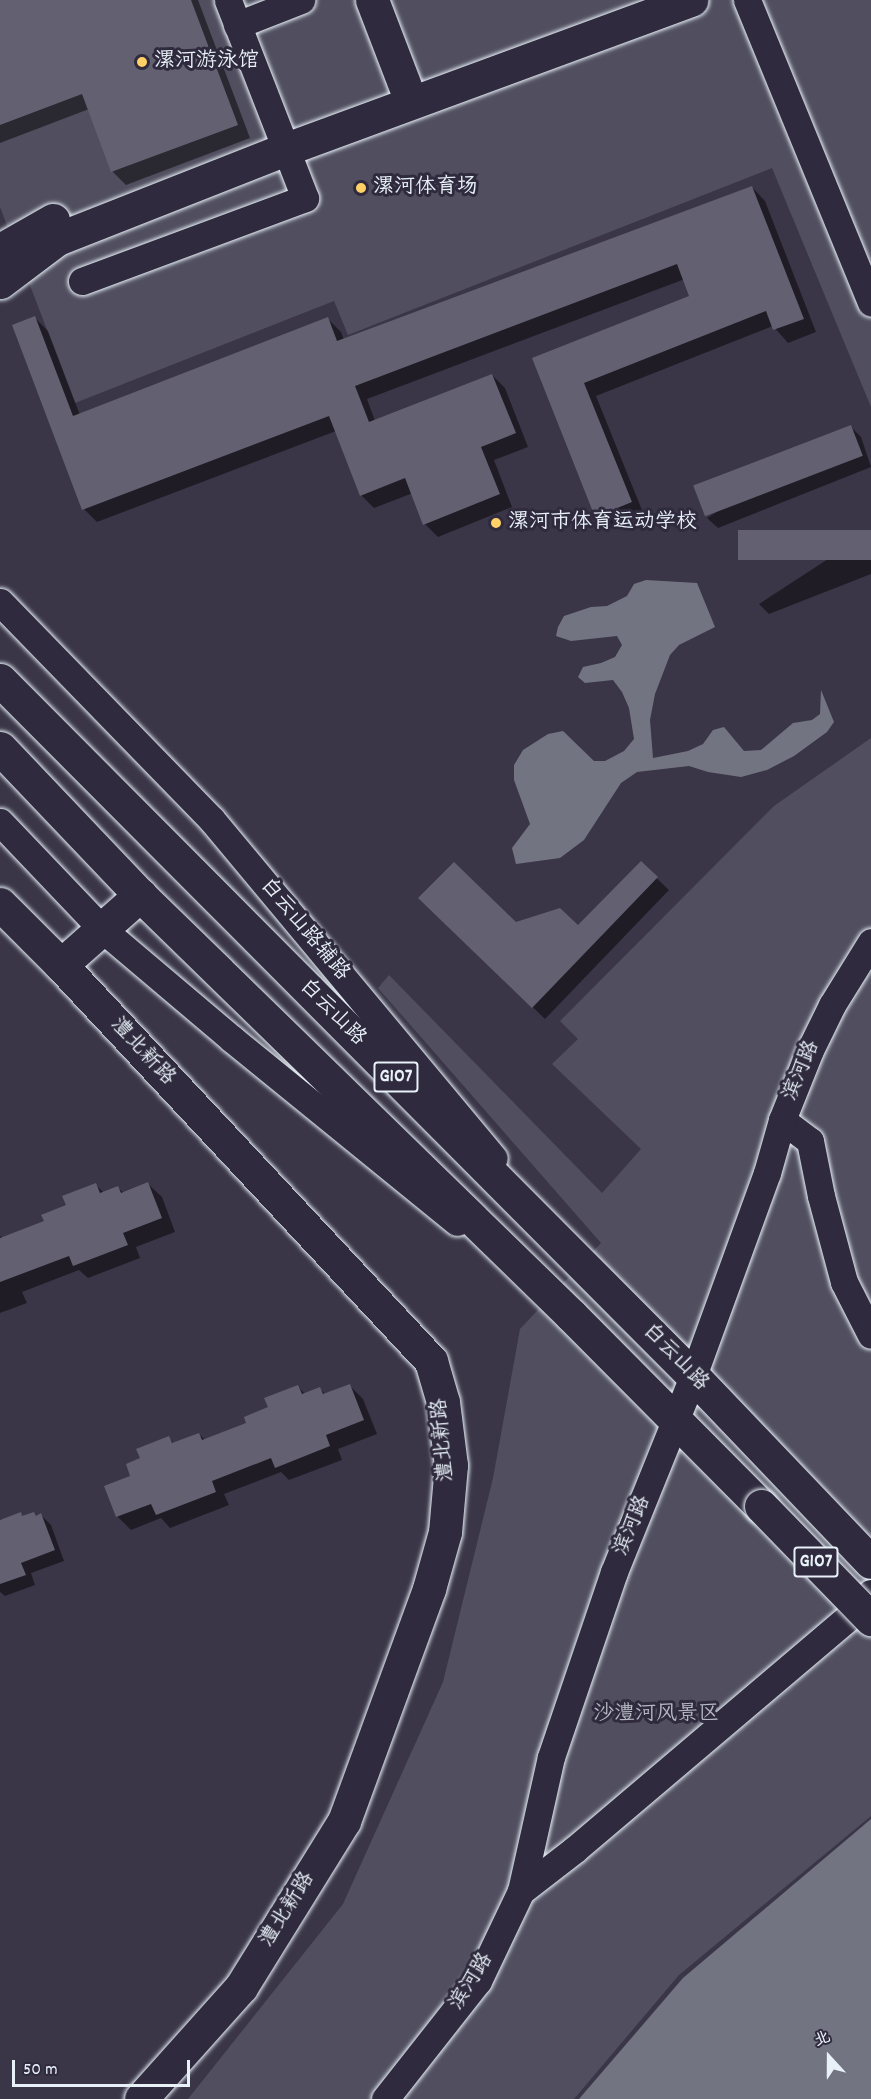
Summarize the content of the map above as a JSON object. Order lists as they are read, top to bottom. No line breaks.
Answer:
{"streets":{"main road":["白云山路","澧北新路","G107"],"street":["白云山路辅路","滨河路"]},"crossings":[["白云山路辅路","白云山路"],["白云山路","滨河路"]],"parks":["沙澧河风景区"],"places":["漯河游泳馆","漯河体育场","漯河市体育运动学校"],"scale_bar":"50 m","north":"top"}
